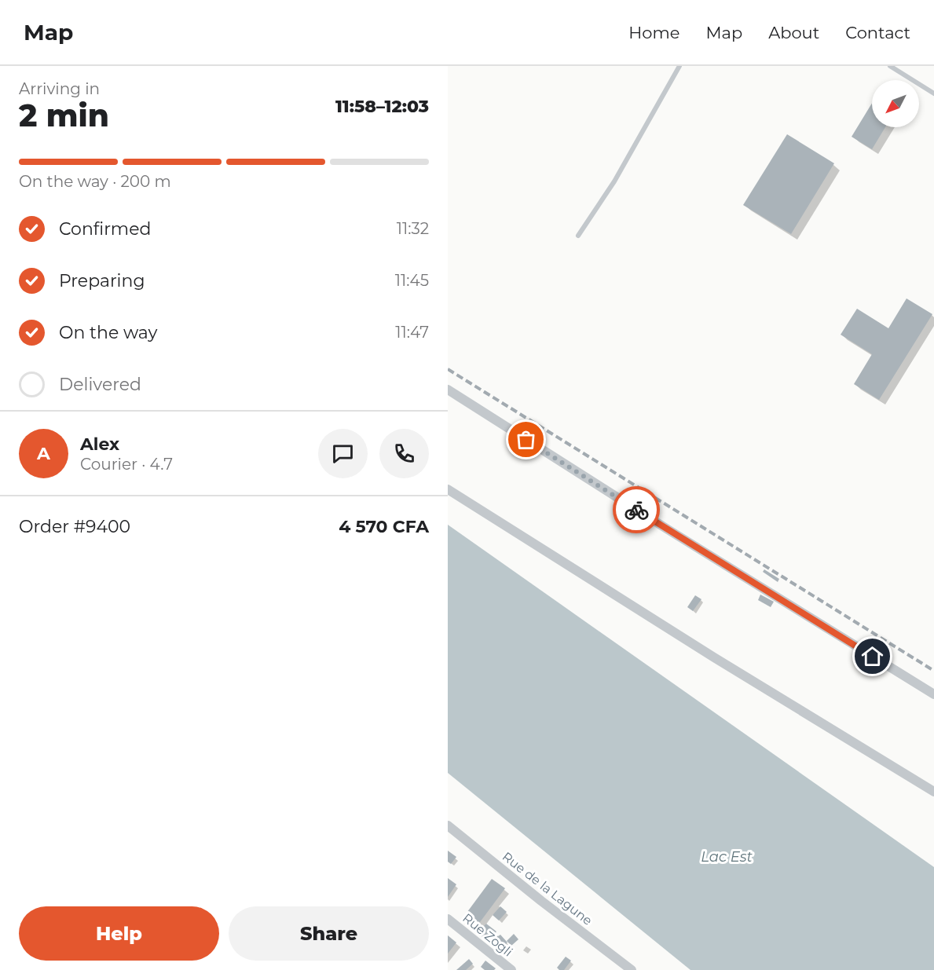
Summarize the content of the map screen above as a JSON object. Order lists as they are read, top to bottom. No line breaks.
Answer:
{"streets":{"street":["Rue de la Lagune","Rue Zogli"]},"water":["Lac Est"],"north":"bottom left","page":{"header":"Map","nav":["Home","Map","About","Contact"],"heading":["2 min","Arriving in","11:58–12:03"],"panel":["Alex","Courier · 4.7","Order #9400","4 570 CFA"],"bar":"On the way · 200 m","list":[["Confirmed","11:32"],["Preparing","11:45"],["On the way","11:47"],"Delivered"],"round":"A","buttons":["Help","Share"]}}
